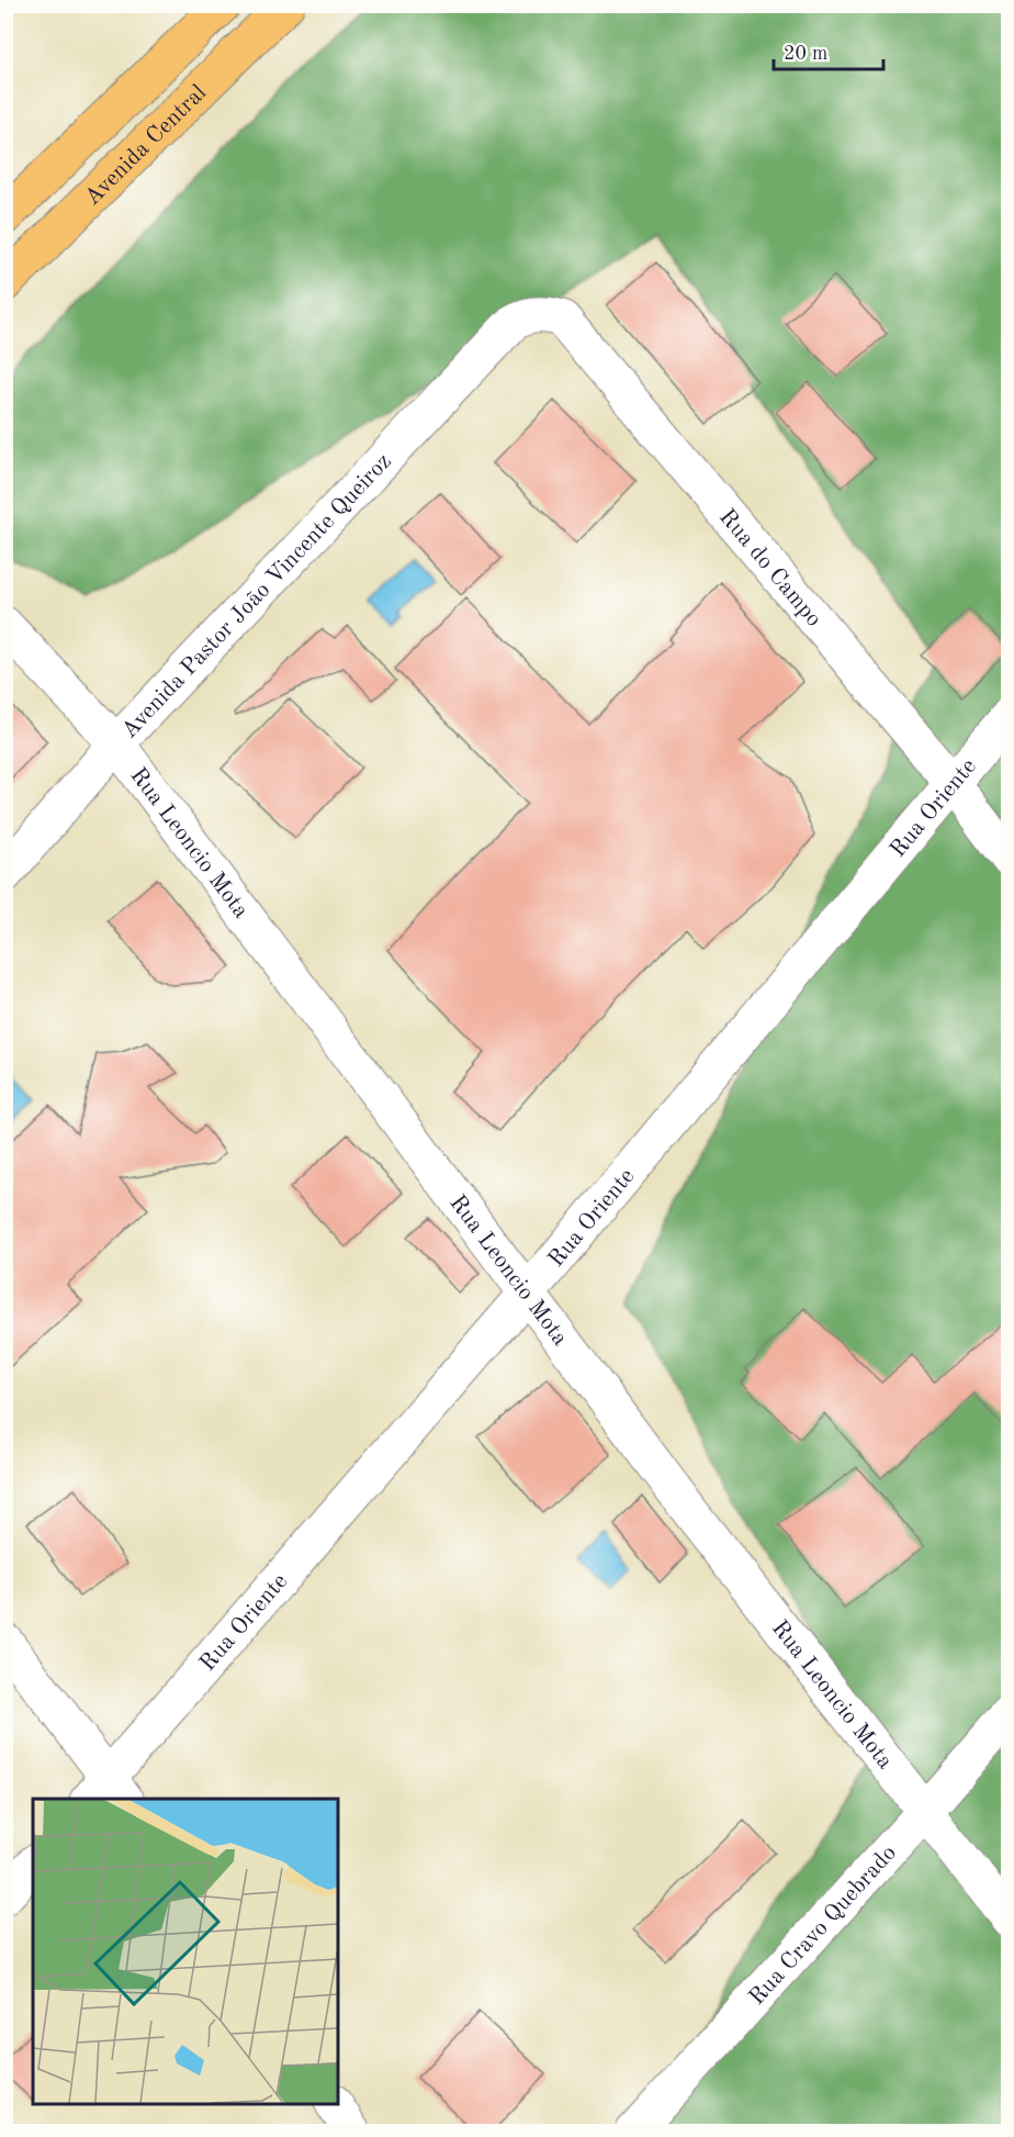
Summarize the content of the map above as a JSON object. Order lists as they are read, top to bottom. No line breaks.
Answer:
{"streets":{"main road":["Avenida Central"],"street":["Rua do Campo","Avenida Pastor João Vincente Queiroz","Rua Oriente","Rua Leoncio Mota","Rua Cravo Quebrado"]},"crossings":[["Rua do Campo","Avenida Pastor João Vincente Queiroz"],["Rua do Campo","Rua Oriente"],["Avenida Pastor João Vincente Queiroz","Rua Leoncio Mota"],["Rua Oriente","Rua Leoncio Mota"],["Rua Leoncio Mota","Rua Cravo Quebrado"]],"scale_bar":"20 m"}
